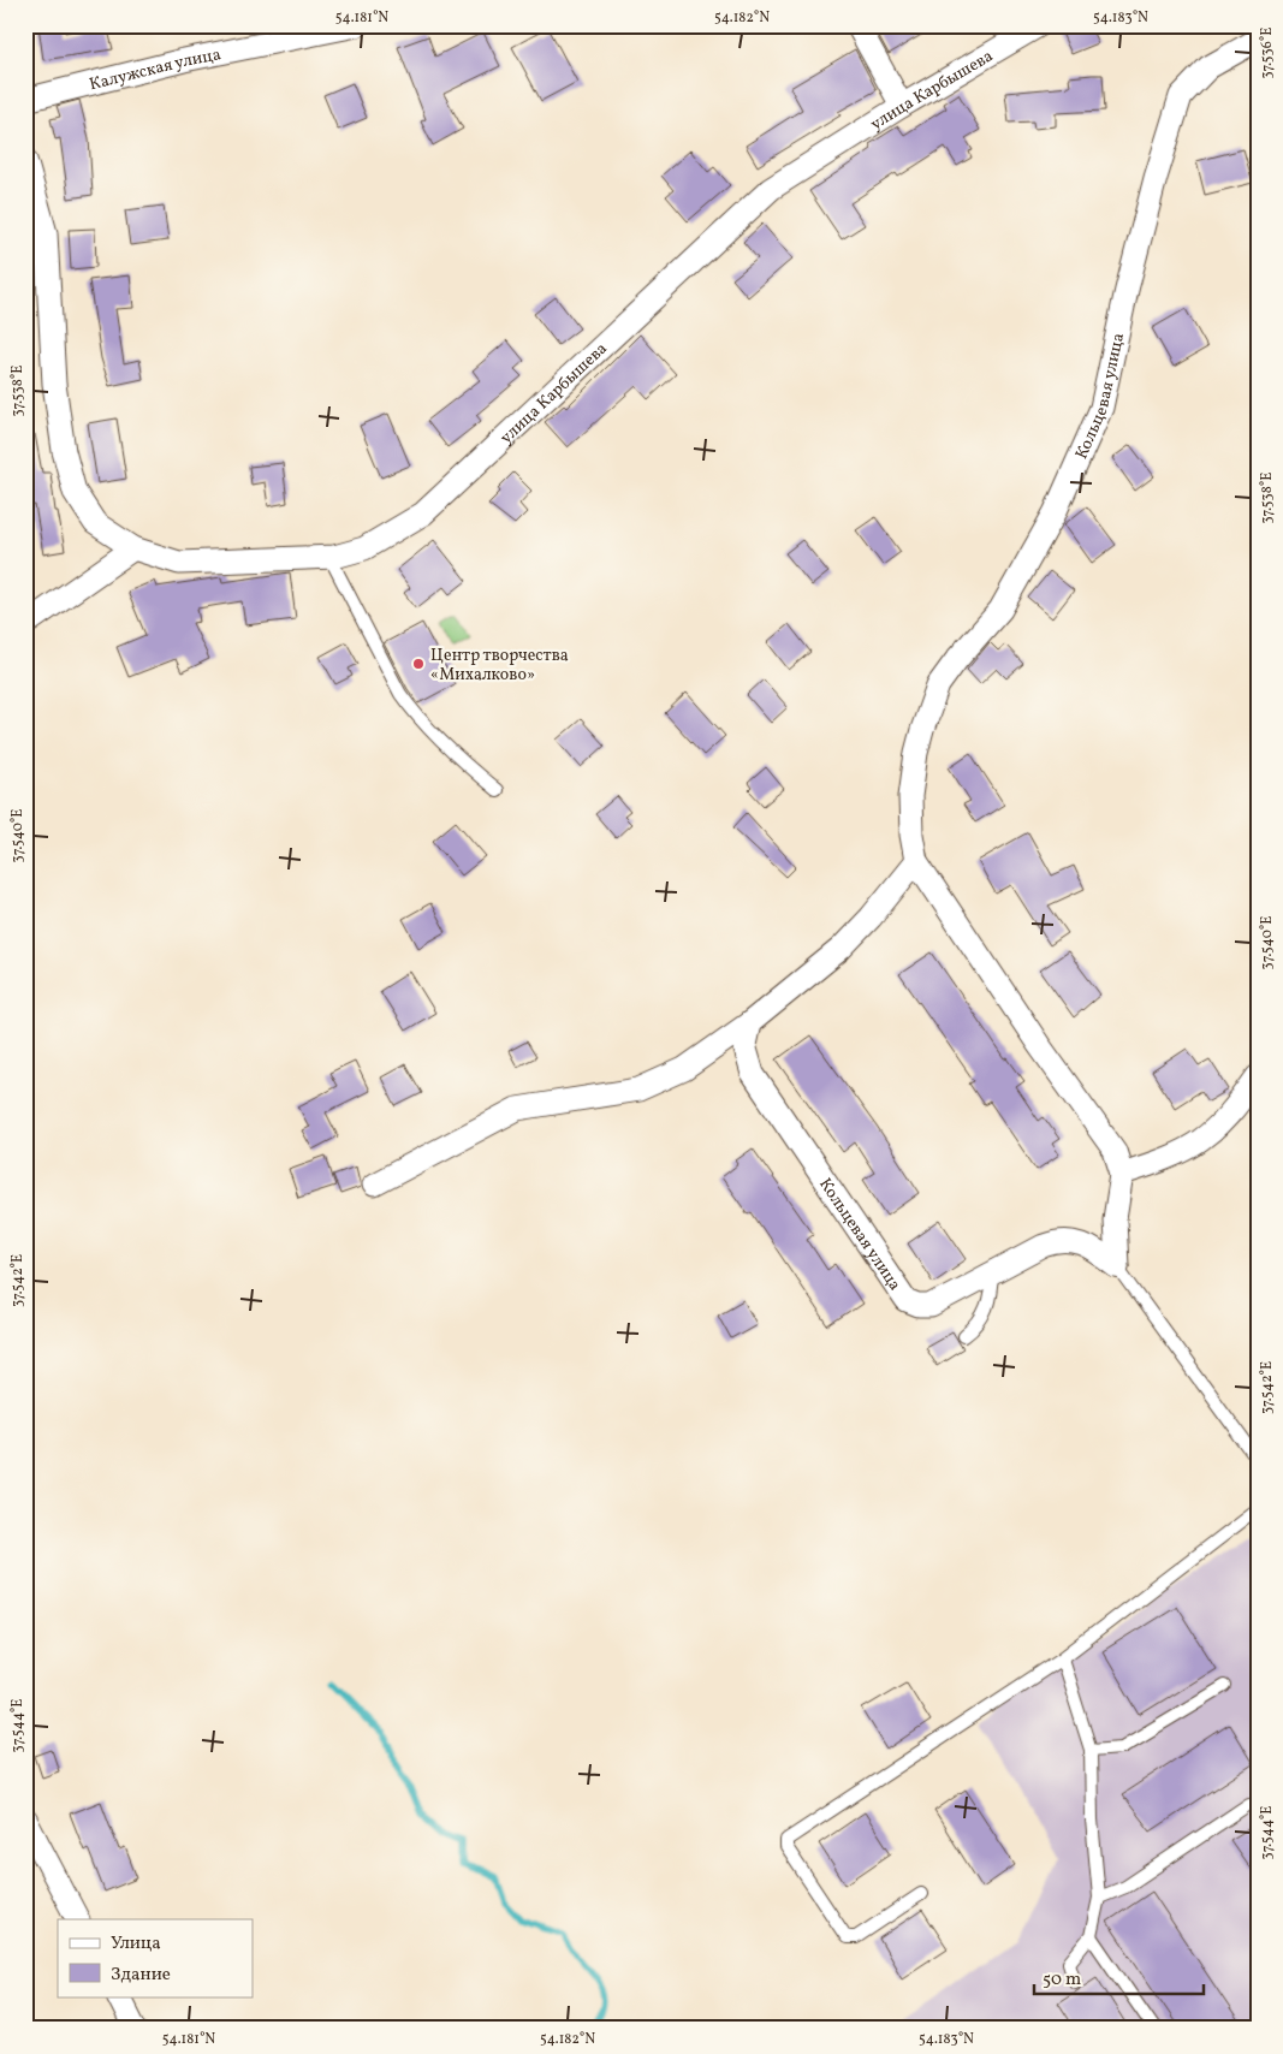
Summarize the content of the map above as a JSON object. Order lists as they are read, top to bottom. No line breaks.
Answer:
{"streets":{"street":["Калужская улица","улица Карбышева","Кольцевая улица"]},"places":["Центр творчества «Михалково»"],"legend":["Улица","Здание"],"scale_bar":"50 m","coordinates":["54.181°N","54.182°N","54.183°N","37.536°E","37.538°E","37.540°E","37.542°E","37.544°E"]}
